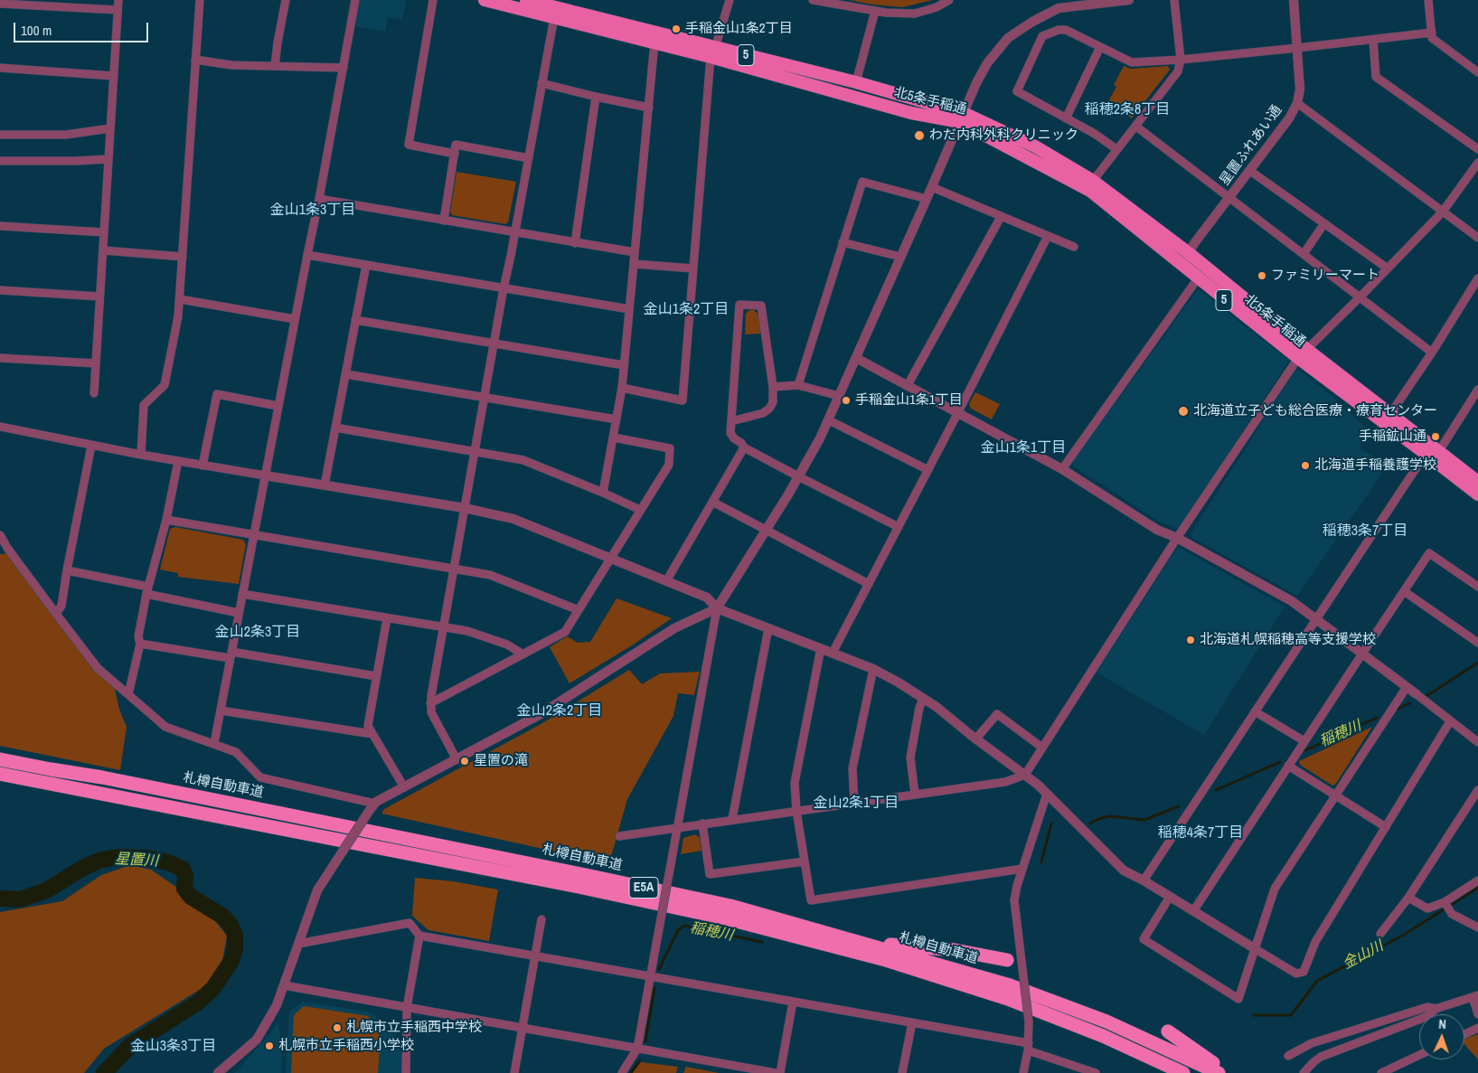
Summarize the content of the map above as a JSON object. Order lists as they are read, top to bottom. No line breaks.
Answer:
{"streets":{"highway":["5","北5条手稲通","札樽自動車道","E5A"],"street":["星置ふれあい通"]},"crossings":[["北5条手稲通","星置ふれあい通"]],"districts":["稲穂2条8丁目","金山1条3丁目","金山1条2丁目","金山1条1丁目","稲穂3条7丁目","金山2条3丁目","金山2条2丁目","金山2条1丁目","稲穂4条7丁目","金山3条3丁目"],"water":["稲穂川","星置川","金山川"],"places":["手稲金山1条2丁目","わだ内科外科クリニック","ファミリーマート","手稲金山1条1丁目","北海道立子ども総合医療・療育センター","手稲鉱山通","北海道手稲養護学校","北海道札幌稲穂高等支援学校","星置の滝","札幌市立手稲西中学校","札幌市立手稲西小学校"],"scale_bar":"100 m","north":"top"}
